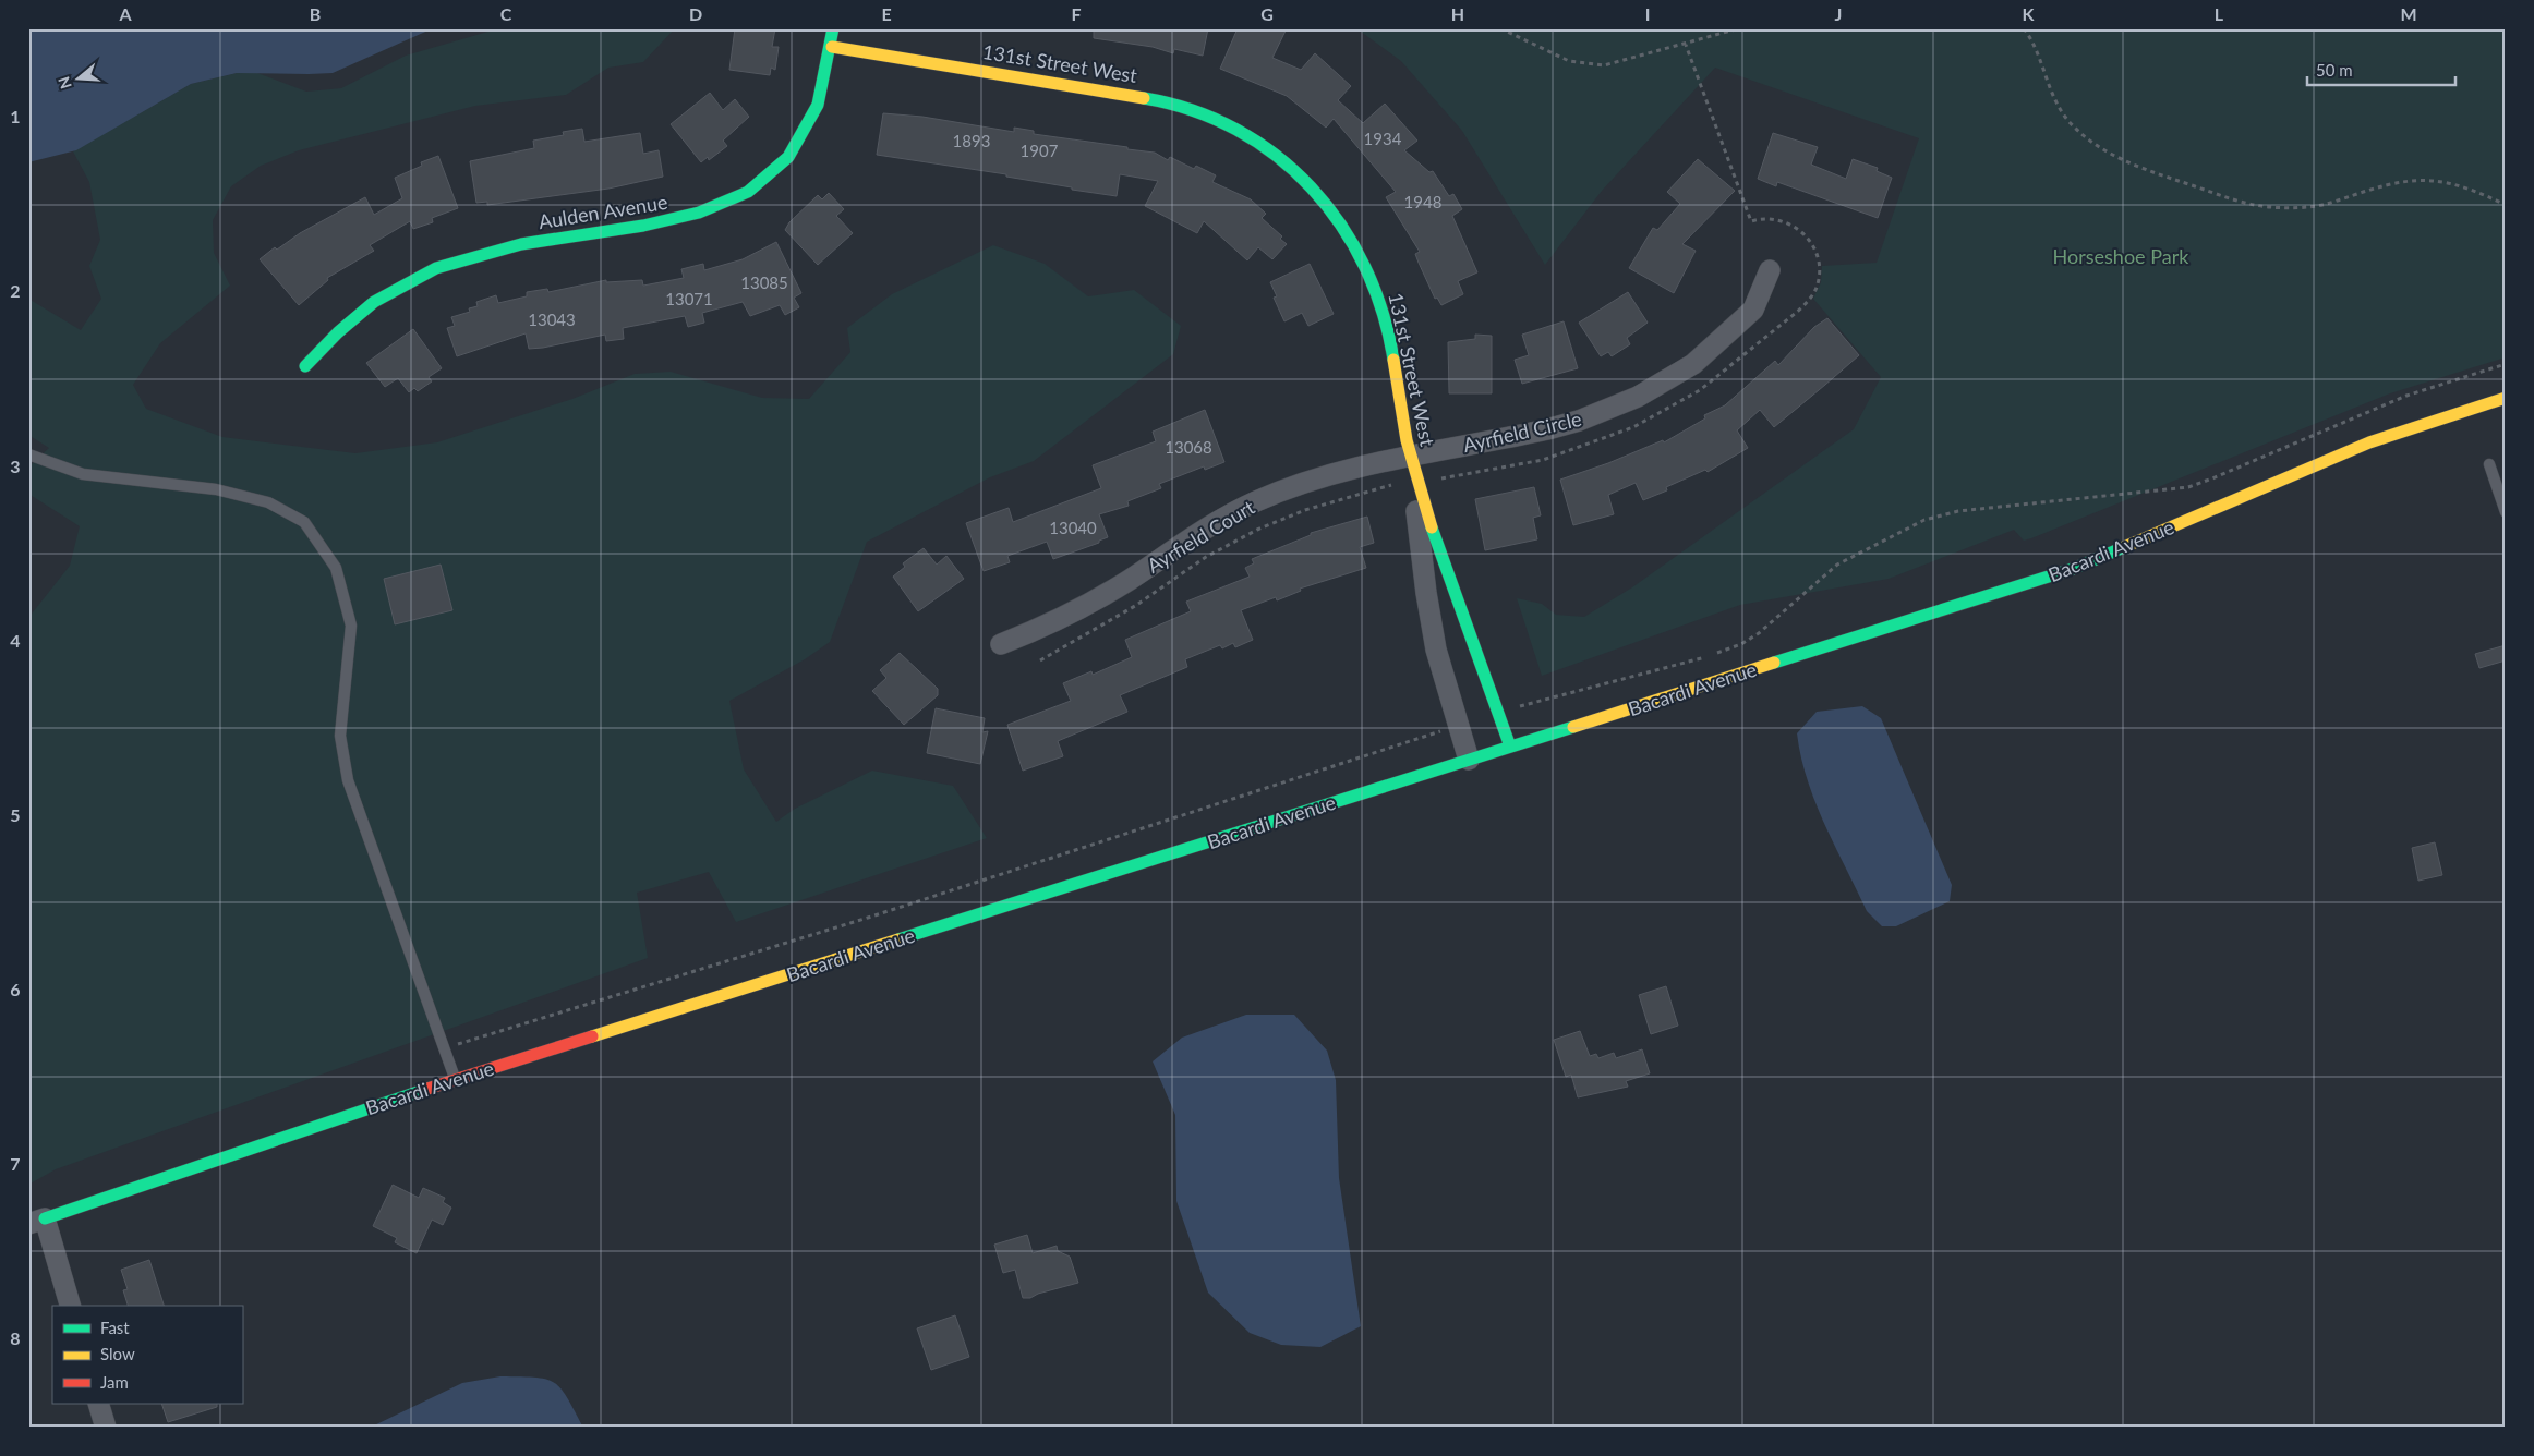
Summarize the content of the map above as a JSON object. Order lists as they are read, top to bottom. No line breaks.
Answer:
{"streets":{"street":["131st Street West","Aulden Avenue","Ayrfield Circle","Ayrfield Court","Bacardi Avenue"]},"crossings":[["131st Street West","Aulden Avenue"],["131st Street West","Ayrfield Circle"],["131st Street West","Ayrfield Court"],["131st Street West","Bacardi Avenue"],["Ayrfield Circle","Ayrfield Court"]],"parks":["Horseshoe Park"],"house_numbers":["1934","1893","1907","1948","13085","13071","13043","13068","13040"],"legend":["Fast","Slow","Jam"],"scale_bar":"50 m","north":"left","grid":{"columns":["A","B","C","D","E","F","G","H","I","J","K","L","M"],"rows":["1","2","3","4","5","6","7","8"]}}
